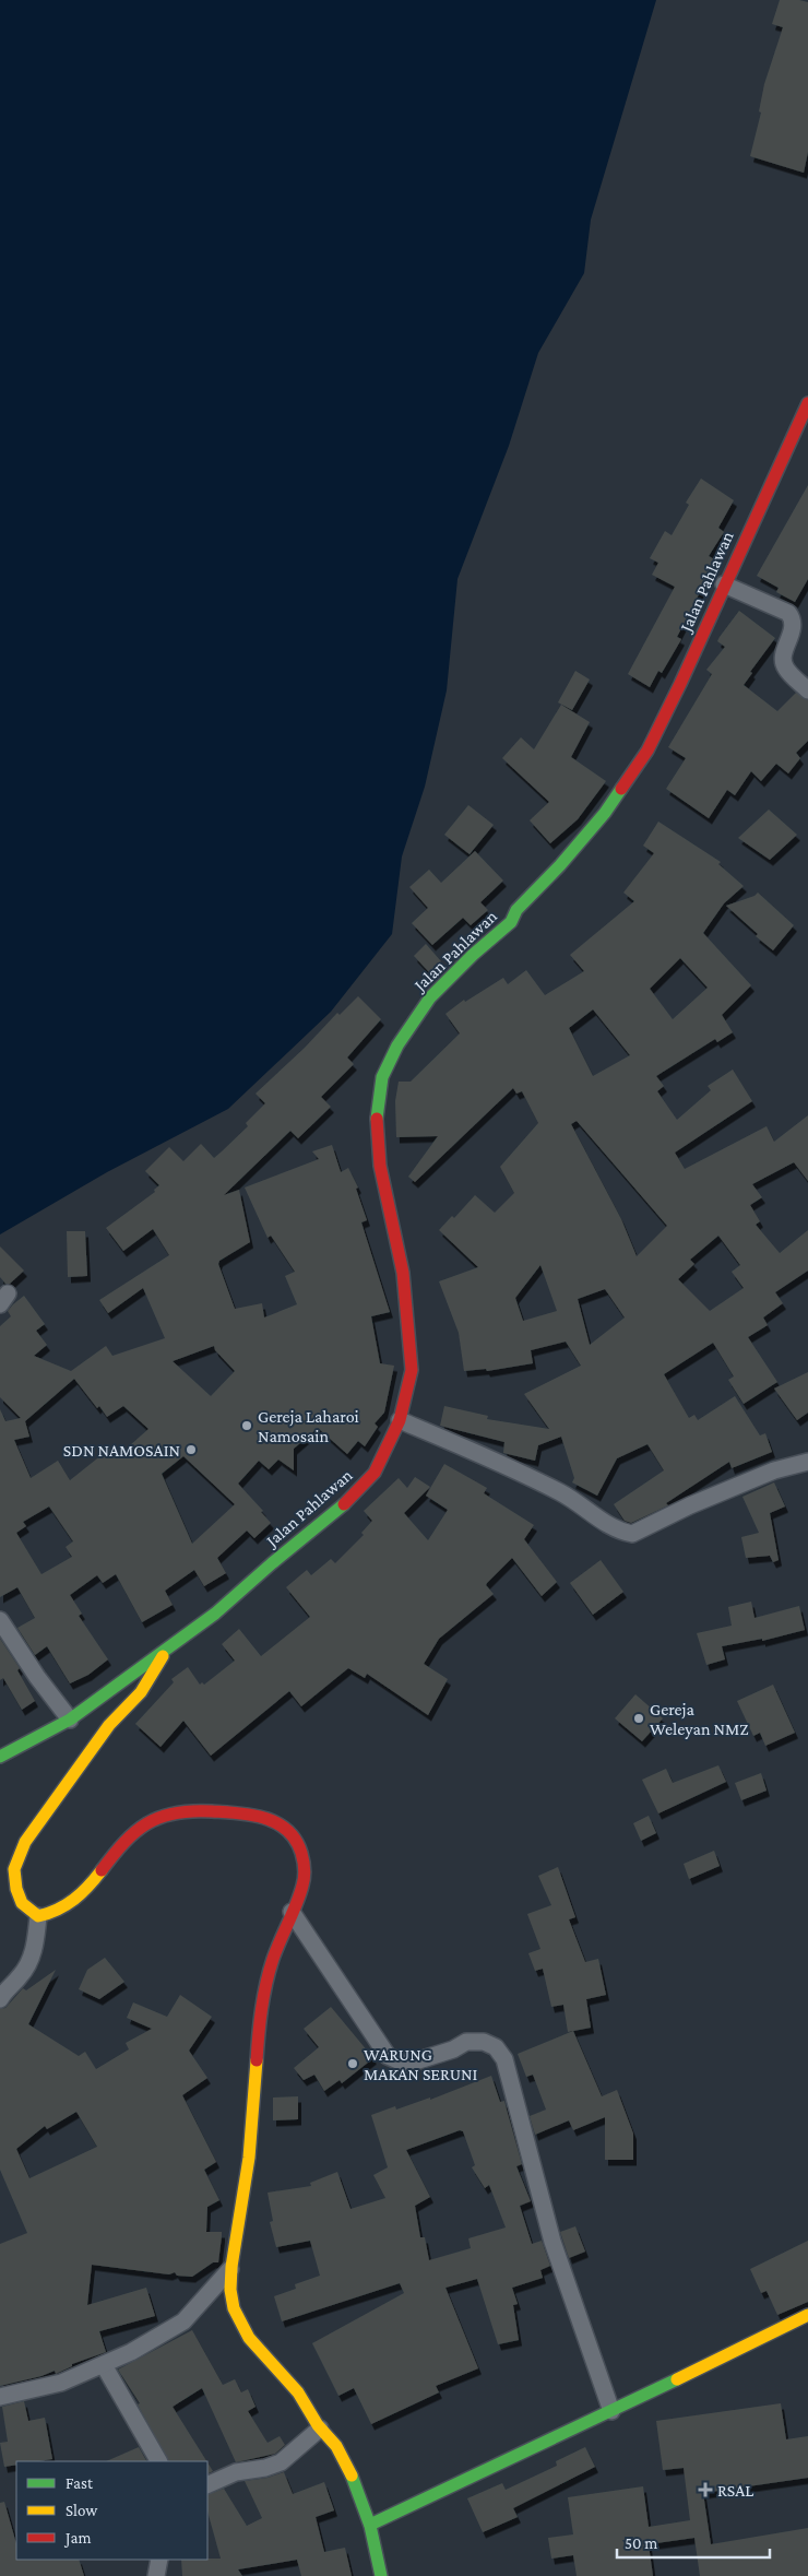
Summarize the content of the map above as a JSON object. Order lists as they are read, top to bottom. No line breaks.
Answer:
{"streets":{"main road":["Jalan Pahlawan"]},"places":{"other":["Gereja Laharoi Namosain","SDN NAMOSAIN","Gereja Weleyan NMZ","WARUNG MAKAN SERUNI"],"health":["RSAL"]},"legend":["Fast","Slow","Jam"],"scale_bar":"50 m"}
